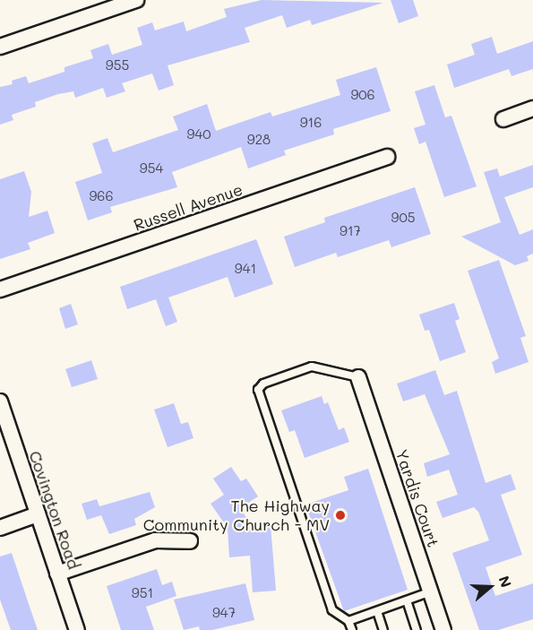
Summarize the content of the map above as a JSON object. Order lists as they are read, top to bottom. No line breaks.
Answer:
{"streets":{"street":["Russell Avenue","Yardis Court","Covington Road"]},"places":["The Highway Community Church - MV"],"house_numbers":["955","906","916","940","928","954","966","905","917","941","951","947"],"north":"right"}
